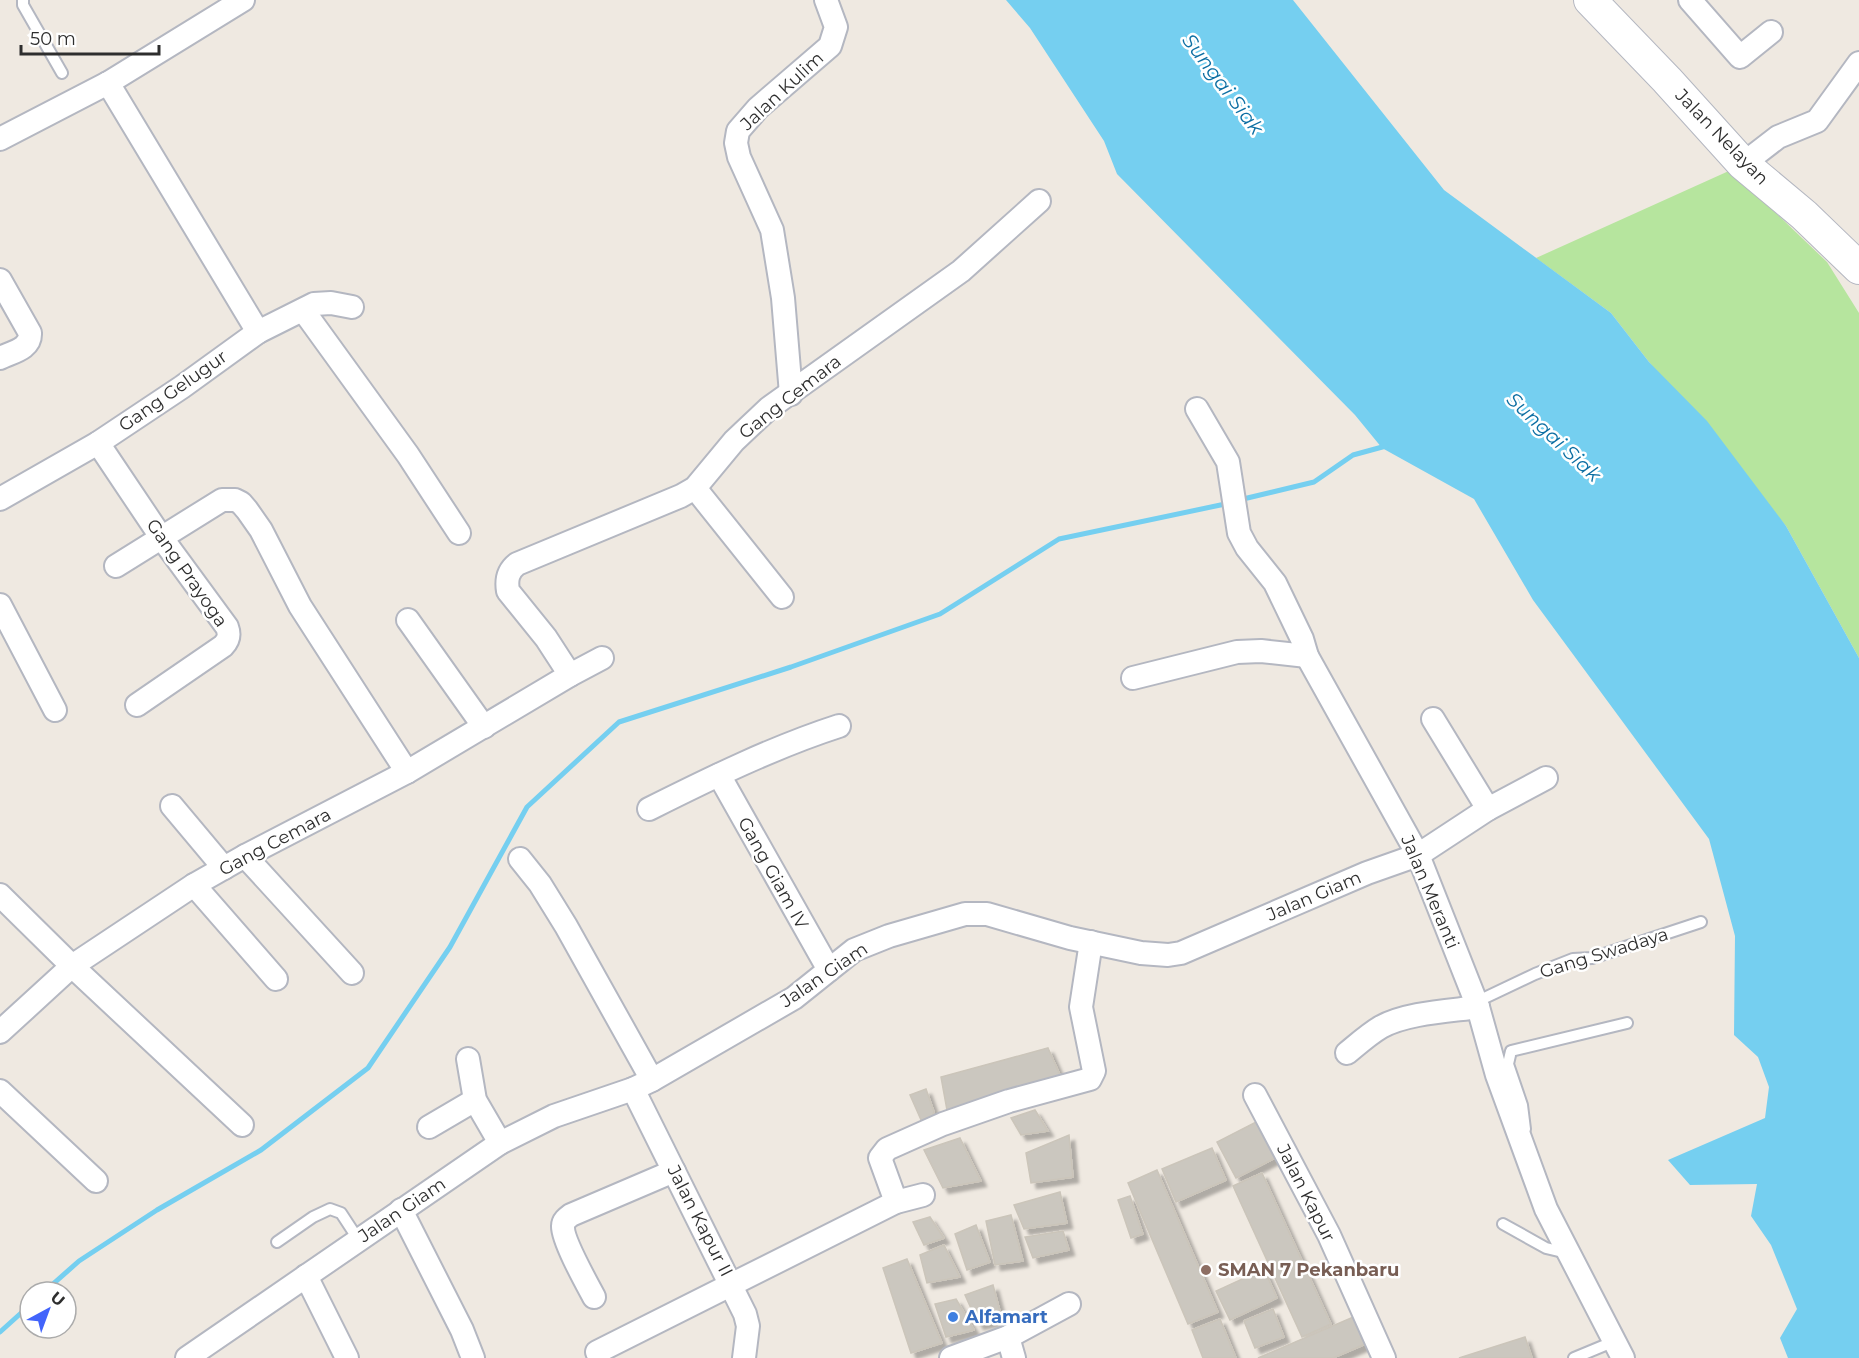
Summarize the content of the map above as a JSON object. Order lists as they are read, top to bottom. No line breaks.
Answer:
{"streets":{"main road":["Jalan Nelayan"],"street":["Jalan Kulim","Gang Gelugur","Gang Cemara","Gang Prayoga","Gang Giam IV","Jalan Meranti","Jalan Giam","Jalan Kapur","Jalan Kapur II"],"lane":["Gang Swadaya"]},"crossings":[["Jalan Kulim","Gang Cemara"],["Gang Gelugur","Gang Prayoga"],["Gang Giam IV","Jalan Giam"],["Jalan Meranti","Jalan Giam"],["Jalan Meranti","Gang Swadaya"],["Jalan Giam","Jalan Kapur II"]],"water":["Sungai Siak"],"places":["SMAN 7 Pekanbaru","Alfamart"],"scale_bar":"50 m","north":"top right"}
